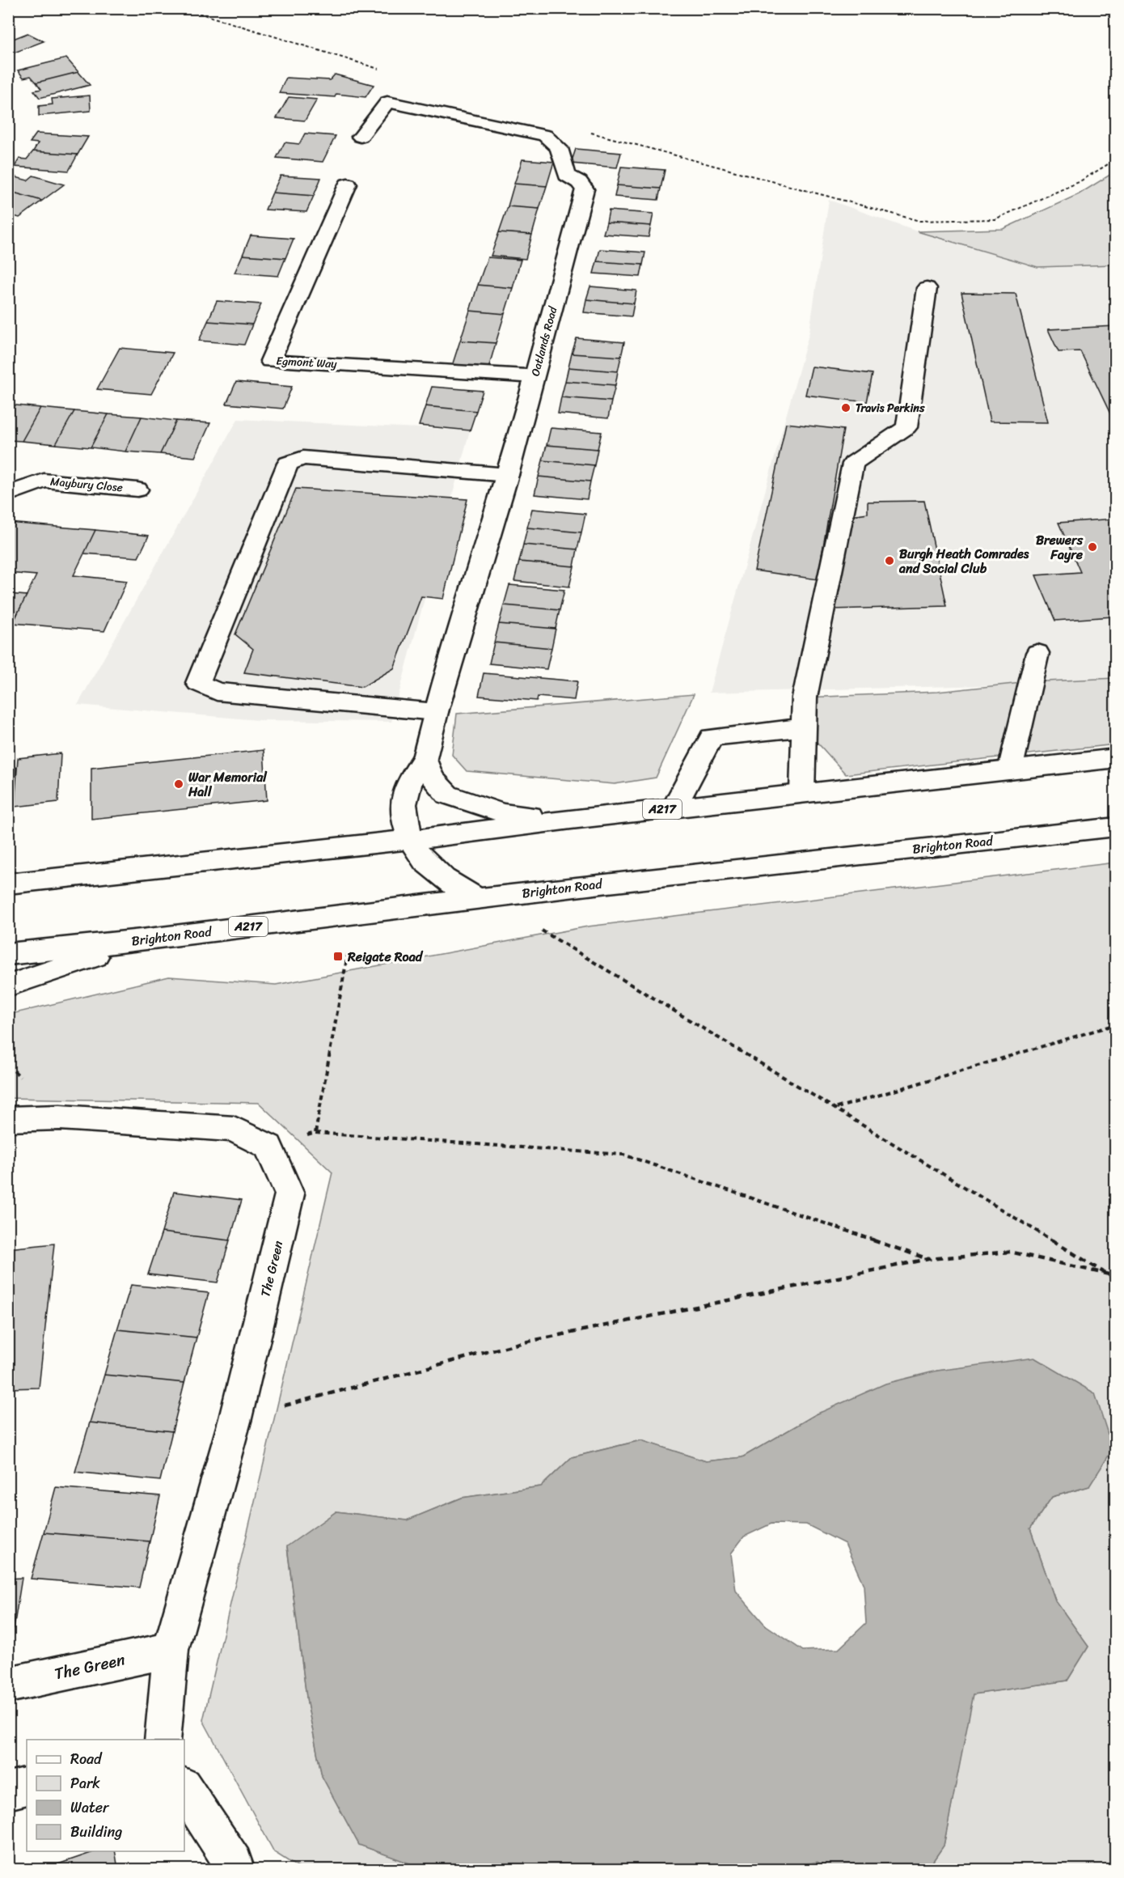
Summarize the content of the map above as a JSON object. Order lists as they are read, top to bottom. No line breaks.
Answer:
{"streets":{"main road":["Oatlands Road","Egmont Way","Maybury Close","A217","Brighton Road","The Green"]},"crossings":[["Oatlands Road","Egmont Way"],["Oatlands Road","A217"],["Oatlands Road","Brighton Road"]],"places":{"other":["Travis Perkins","Brewers Fayre","Burgh Heath Comrades and Social Club","War Memorial Hall"],"transit":["Reigate Road"]},"legend":["Road","Park","Water","Building"]}
